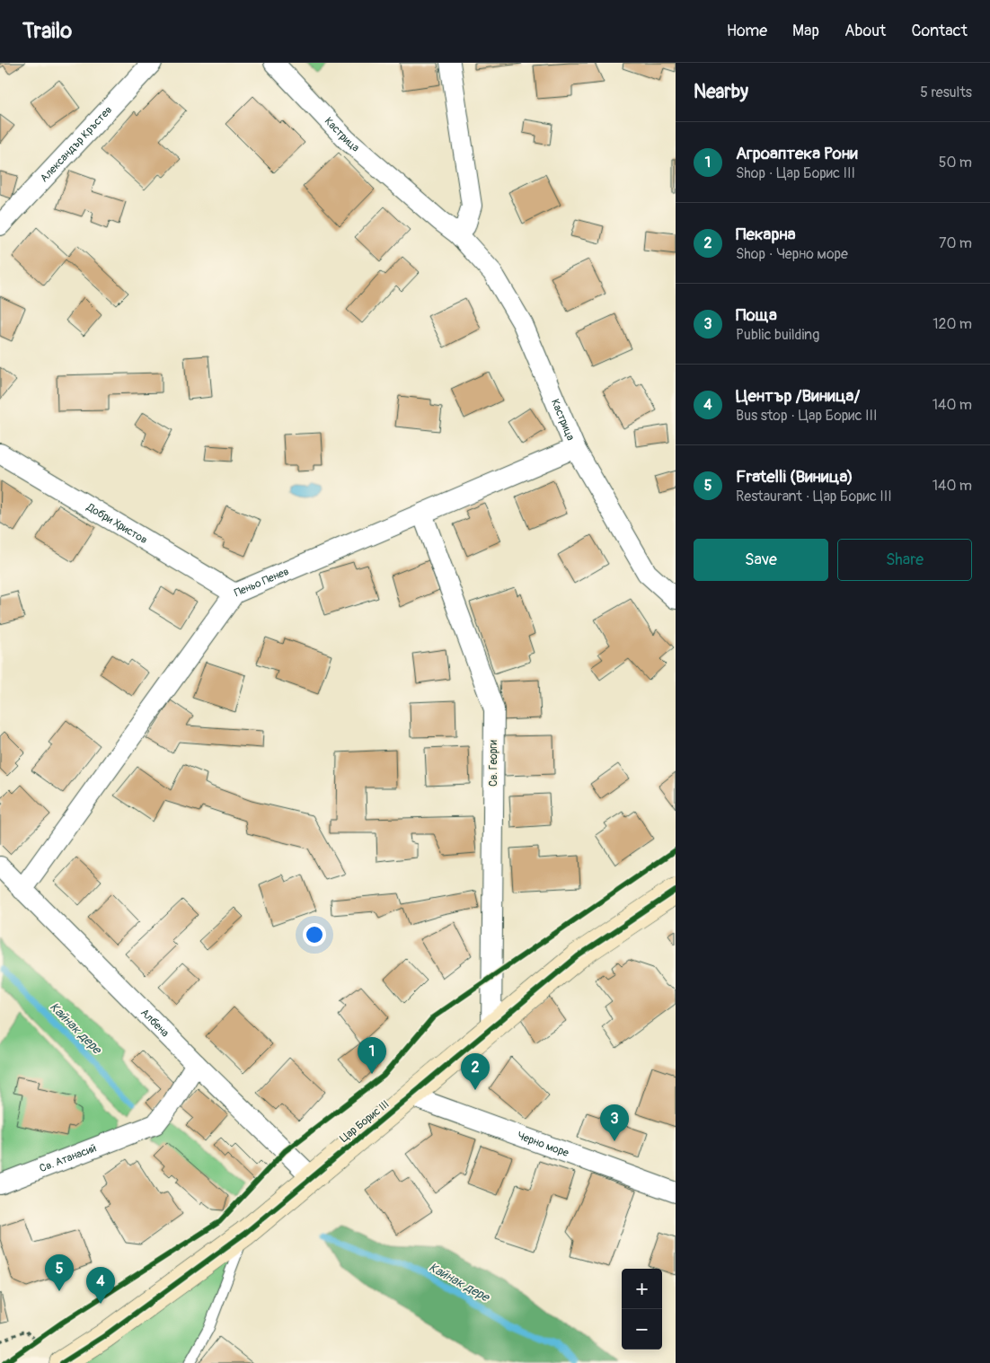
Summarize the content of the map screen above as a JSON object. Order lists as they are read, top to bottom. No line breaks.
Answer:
{"streets":{"street":["Кастрица","Александър Кръстев","Добри Христов","Пеньо Пенев","Св. Георги","Албена","Цар Борис III","Черно море","Св. Атанасий"]},"crossings":[["Кастрица","Пеньо Пенев"],["Добри Христов","Пеньо Пенев"],["Пеньо Пенев","Св. Георги"],["Пеньо Пенев","Албена"],["Св. Георги","Цар Борис III"],["Албена","Цар Борис III"],["Албена","Св. Атанасий"],["Цар Борис III","Черно море"]],"water":["Кайнак дере"],"page":{"header":"Trailo","nav":["Home","Map","About","Contact"],"heading":["Nearby","5 results"],"list":[{"mark":"1","name":"Агроаптека Рони","note":"Shop · Цар Борис III","value":"50 m"},{"mark":"2","name":"Пекарна","note":"Shop · Черно море","value":"70 m"},{"mark":"3","name":"Поща","note":"Public building","value":"120 m"},{"mark":"4","name":"Център /Виница/","note":"Bus stop · Цар Борис III","value":"140 m"},{"mark":"5","name":"Fratelli (Виница)","note":"Restaurant · Цар Борис III","value":"140 m"}],"buttons":["Save","Share"],"pins":["1","2","3","5","4"],"map_buttons":["+","−"]}}
